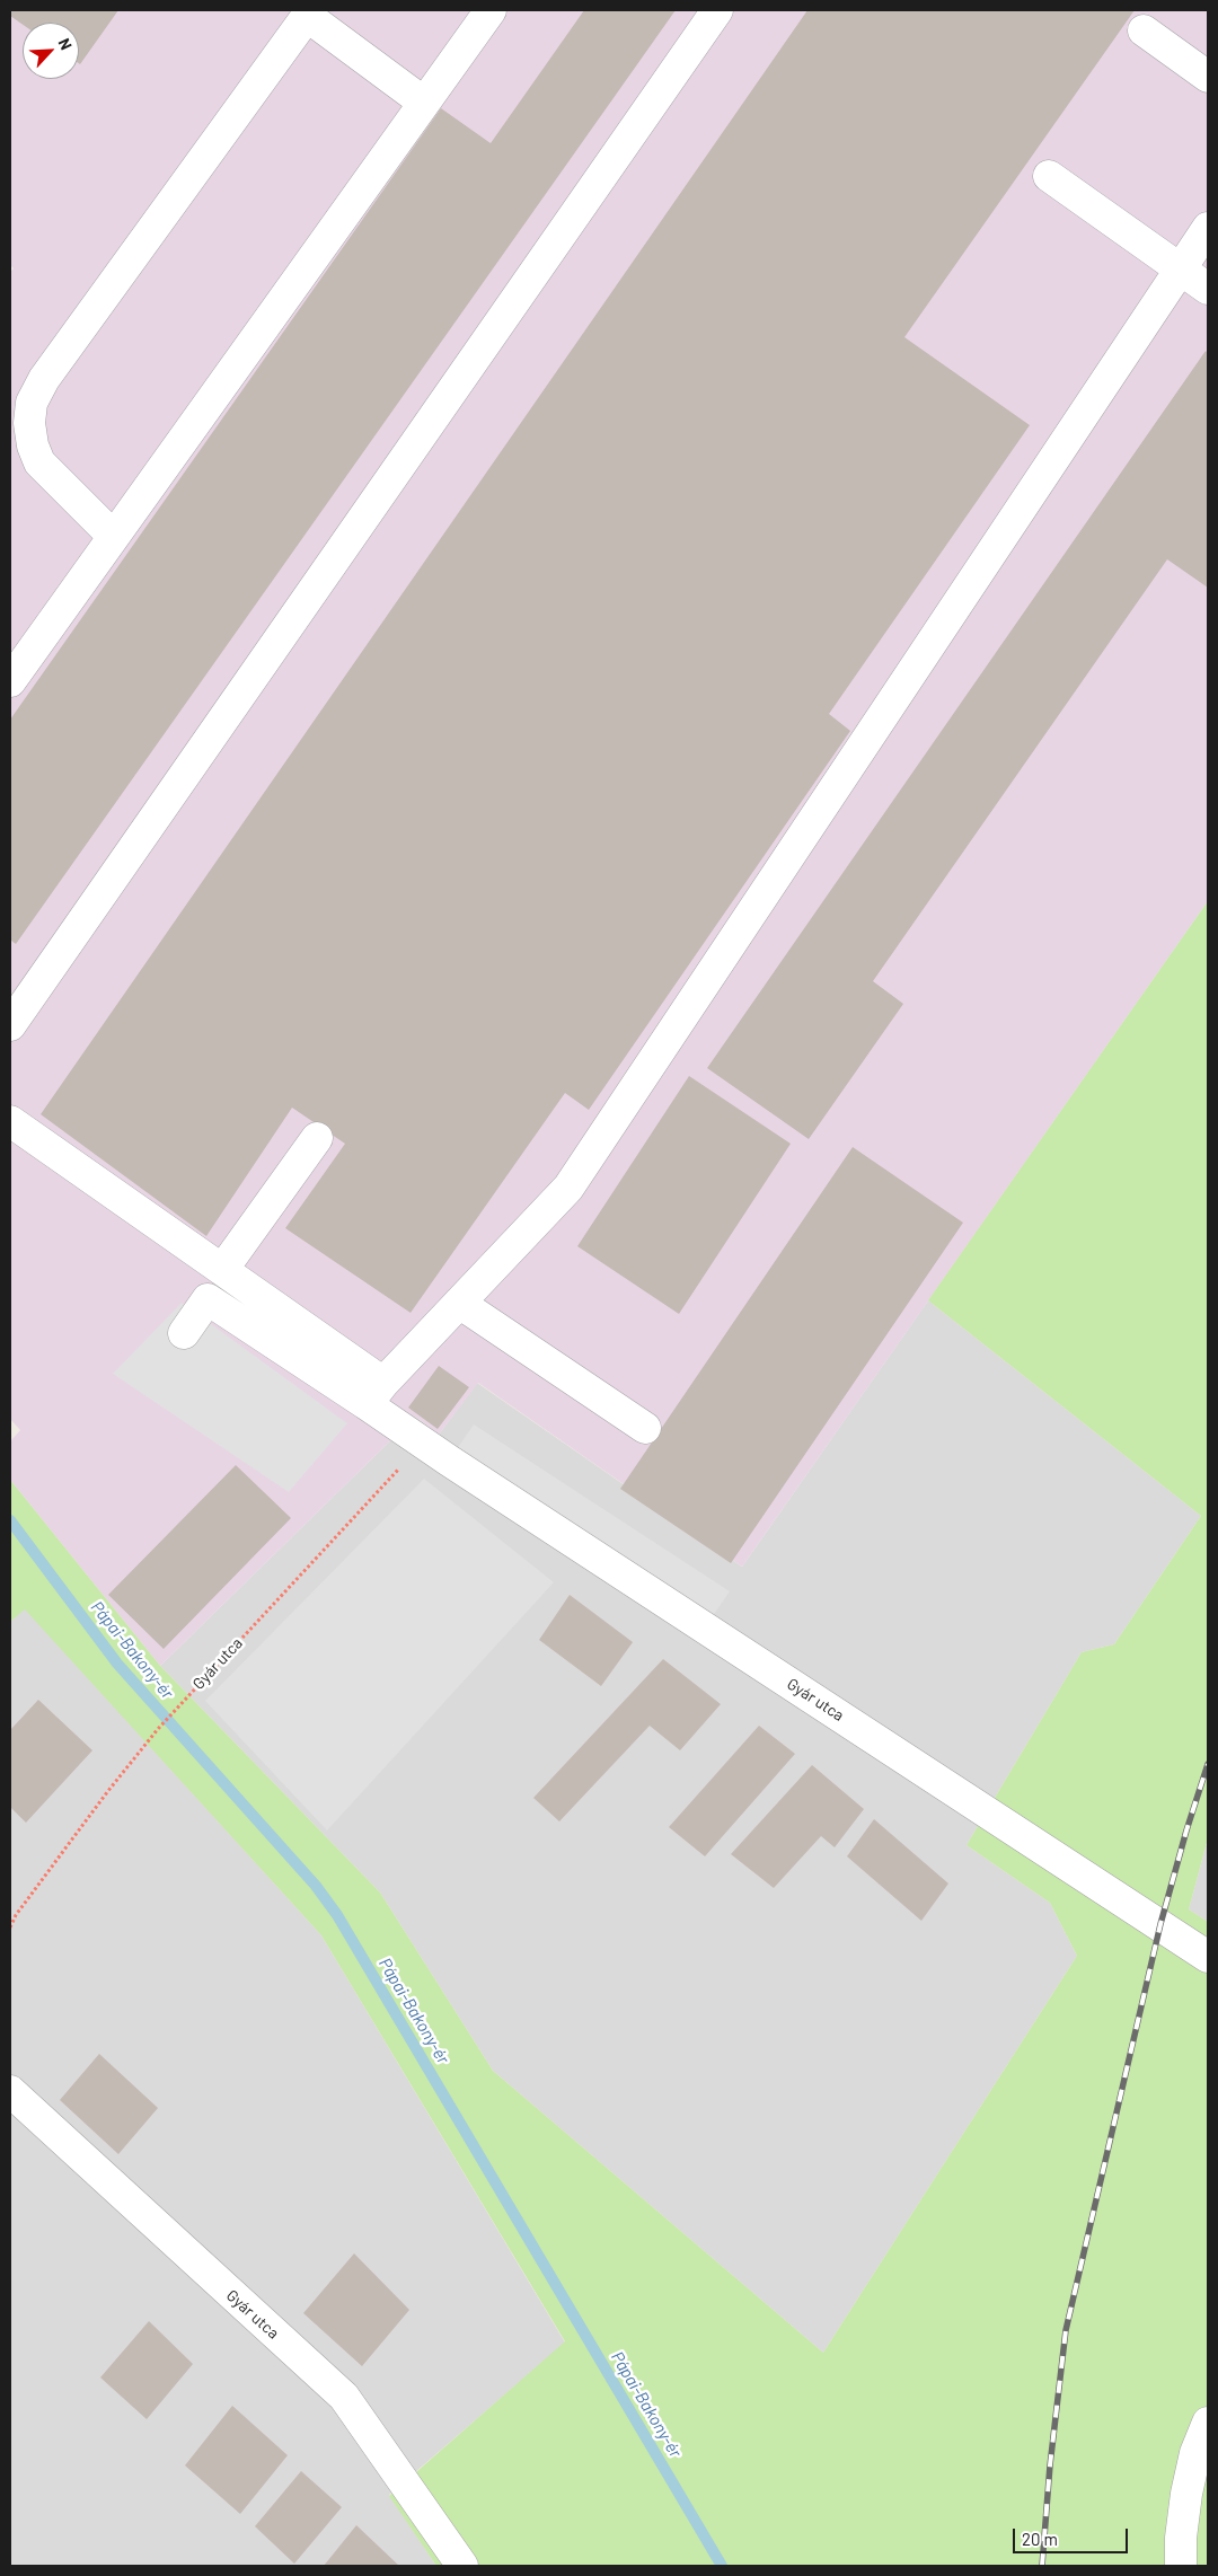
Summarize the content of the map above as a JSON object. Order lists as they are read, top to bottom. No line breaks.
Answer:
{"streets":{"street":["Gyár utca"]},"water":["Pápai-Bakony-ér"],"scale_bar":"20 m","north":"top right"}
